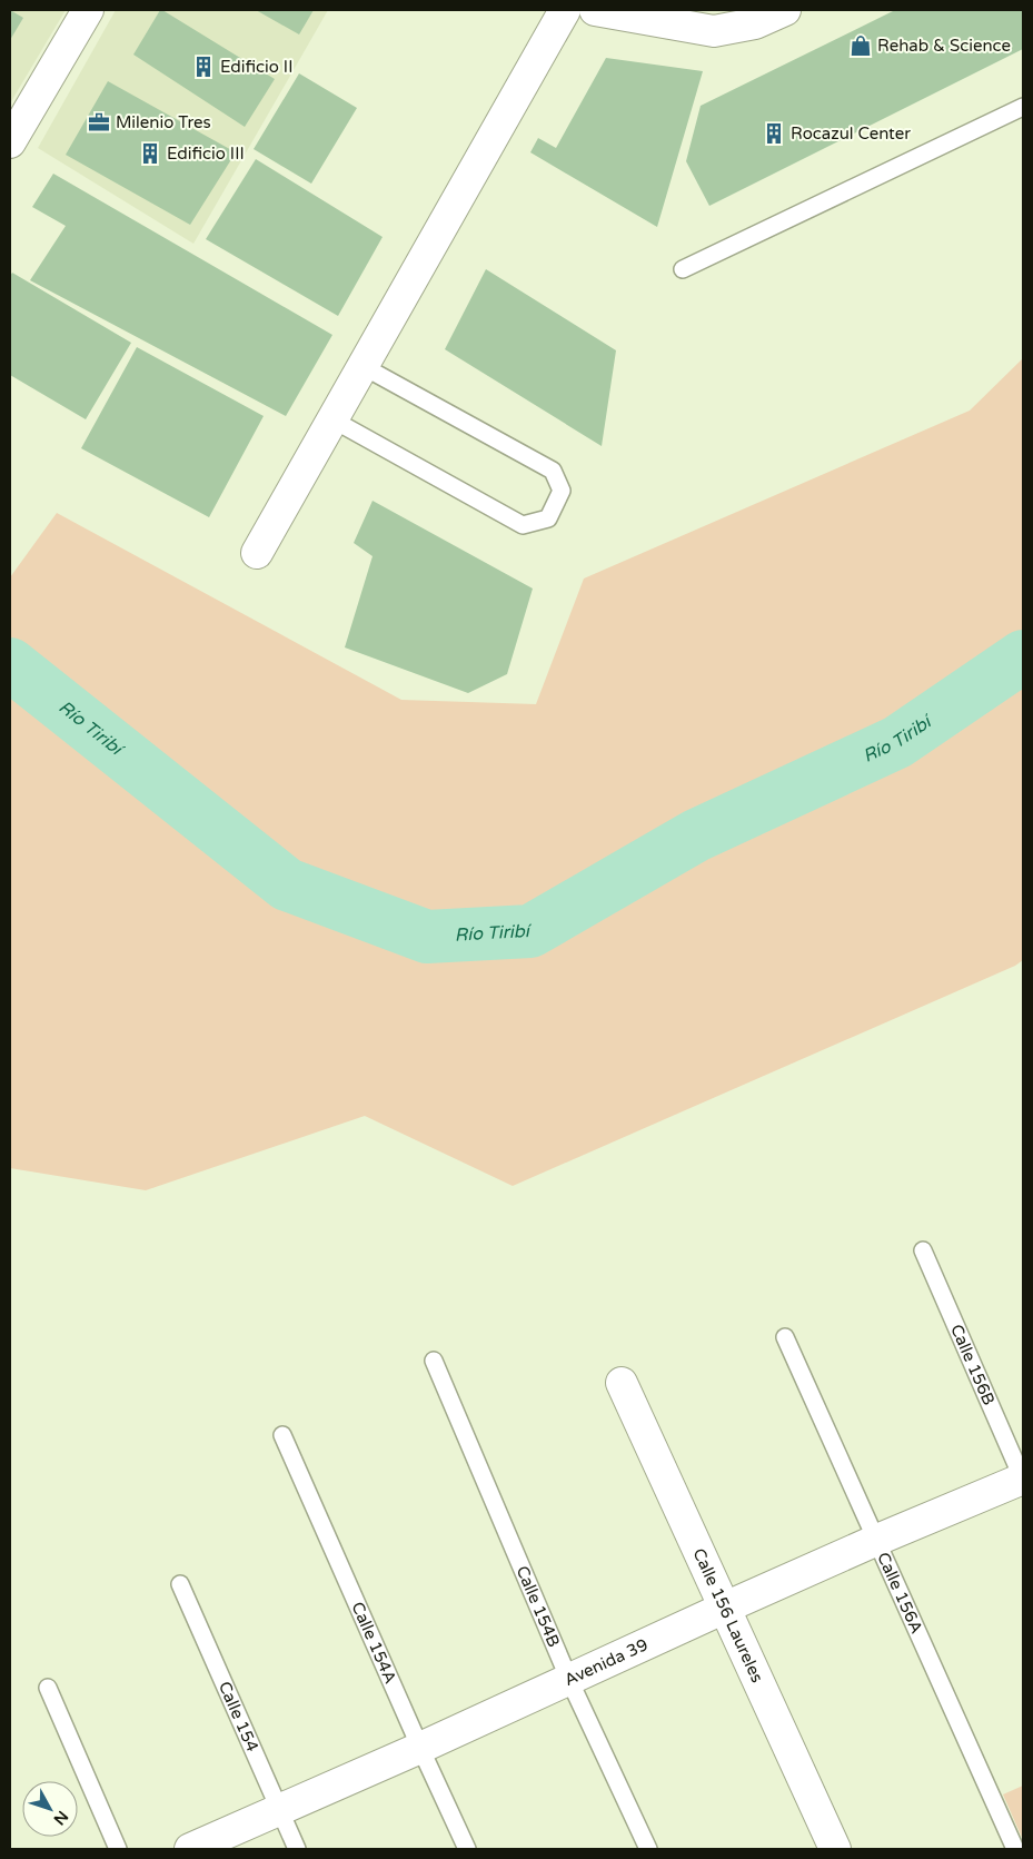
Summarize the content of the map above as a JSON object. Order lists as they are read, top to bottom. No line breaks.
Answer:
{"streets":{"street":["Calle 156 Laureles","Avenida 39"],"lane":["Calle 156B","Calle 156A","Calle 154B","Calle 154A","Calle 154"]},"crossings":[["Calle 156B","Avenida 39"],["Calle 156A","Avenida 39"],["Calle 154B","Avenida 39"],["Calle 156 Laureles","Avenida 39"],["Calle 154A","Avenida 39"],["Avenida 39","Calle 154"]],"water":["Río Tiribí"],"places":{"shop":["Rehab & Science"],"building":["Edificio II","Rocazul Center","Edificio III"],"office":["Milenio Tres"]},"north":"bottom right"}
